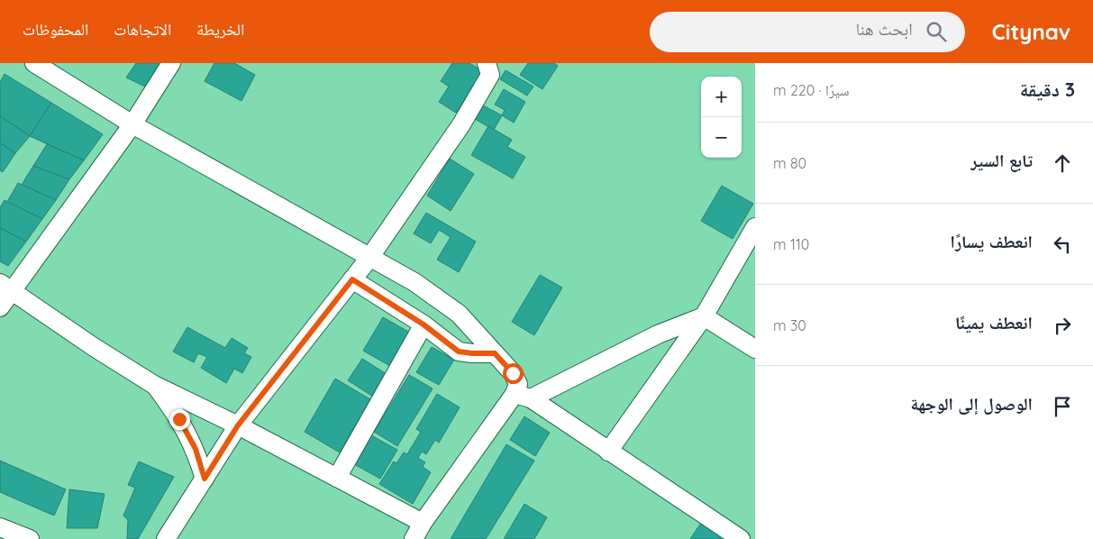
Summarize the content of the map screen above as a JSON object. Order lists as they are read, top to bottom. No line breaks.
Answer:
{"page":{"header":"Citynav","search":"ابحث هنا","nav":["الخريطة","الاتجاهات","المحفوظات"],"heading":["3 دقيقة","سيرًا · 220 m"],"map_buttons":["+","−"],"list":[["تابع السير","80 m"],["انعطف يسارًا","110 m"],["انعطف يمينًا","30 m"],"الوصول إلى الوجهة"]}}
